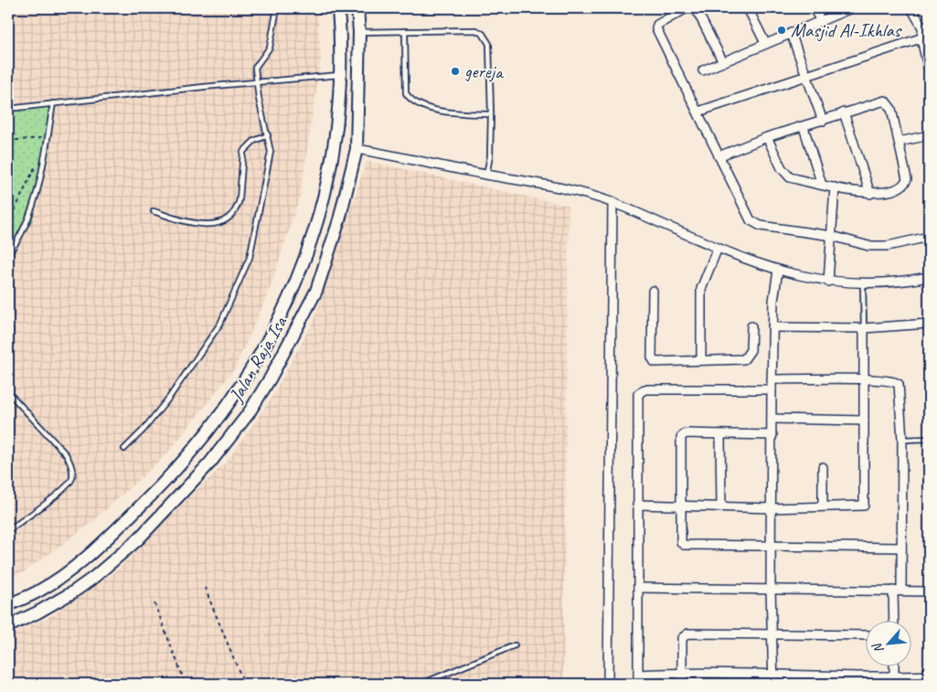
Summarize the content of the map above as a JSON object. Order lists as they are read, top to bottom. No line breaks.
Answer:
{"streets":{"main road":["Jalan Raja Isa"]},"places":["Masjid Al-Ikhlas","gereja"],"north":"bottom left"}
